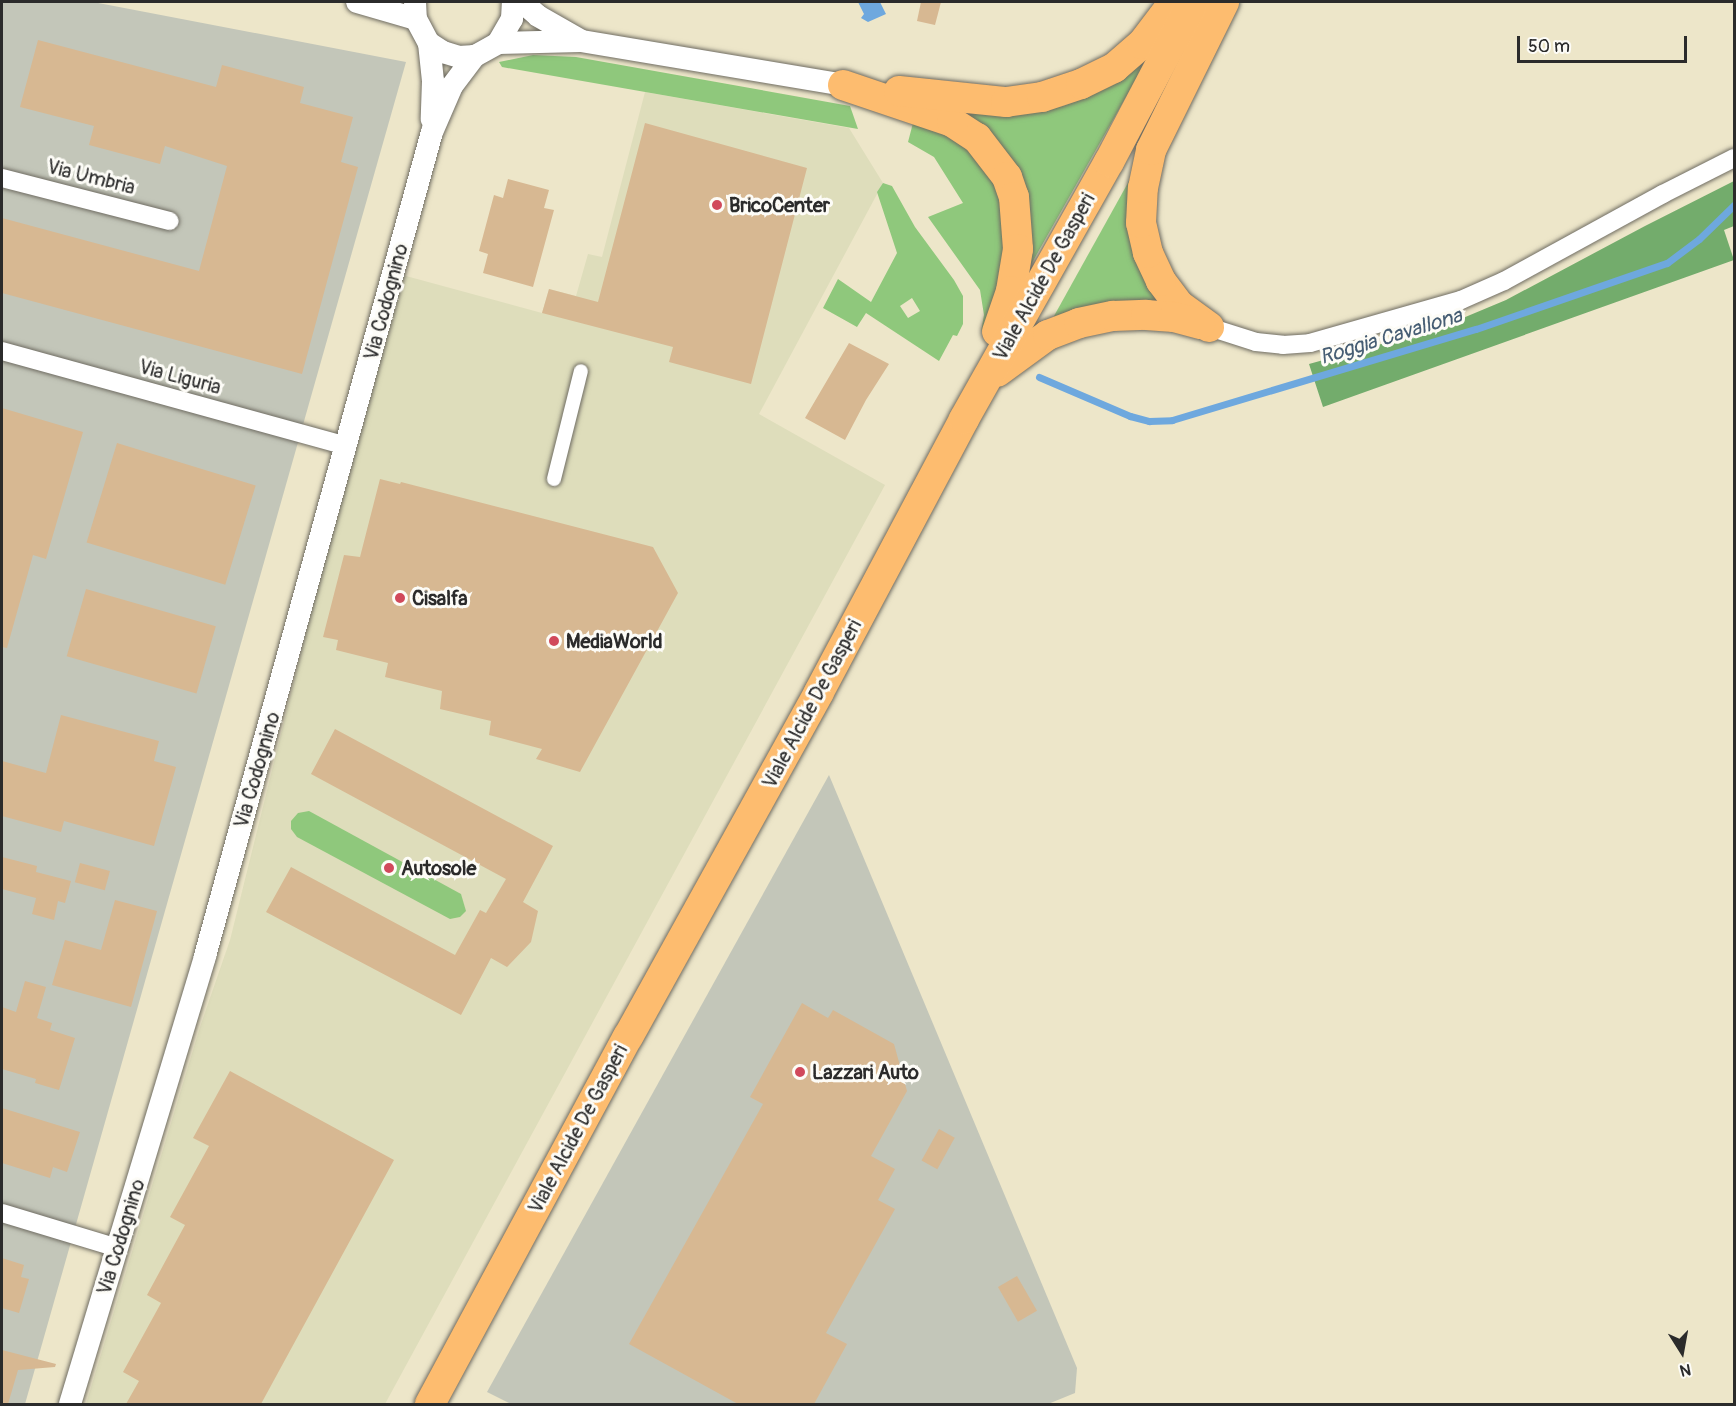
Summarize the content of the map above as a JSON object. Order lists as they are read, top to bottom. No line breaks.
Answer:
{"streets":{"main road":["Viale Alcide De Gasperi"],"street":["Via Umbria","Via Codognino","Via Liguria"]},"crossings":[["Via Codognino","Via Liguria"]],"water":["Roggia Cavallona"],"places":["BricoCenter","Cisalfa","MediaWorld","Autosole","Lazzari Auto"],"scale_bar":"50 m","north":"bottom"}
